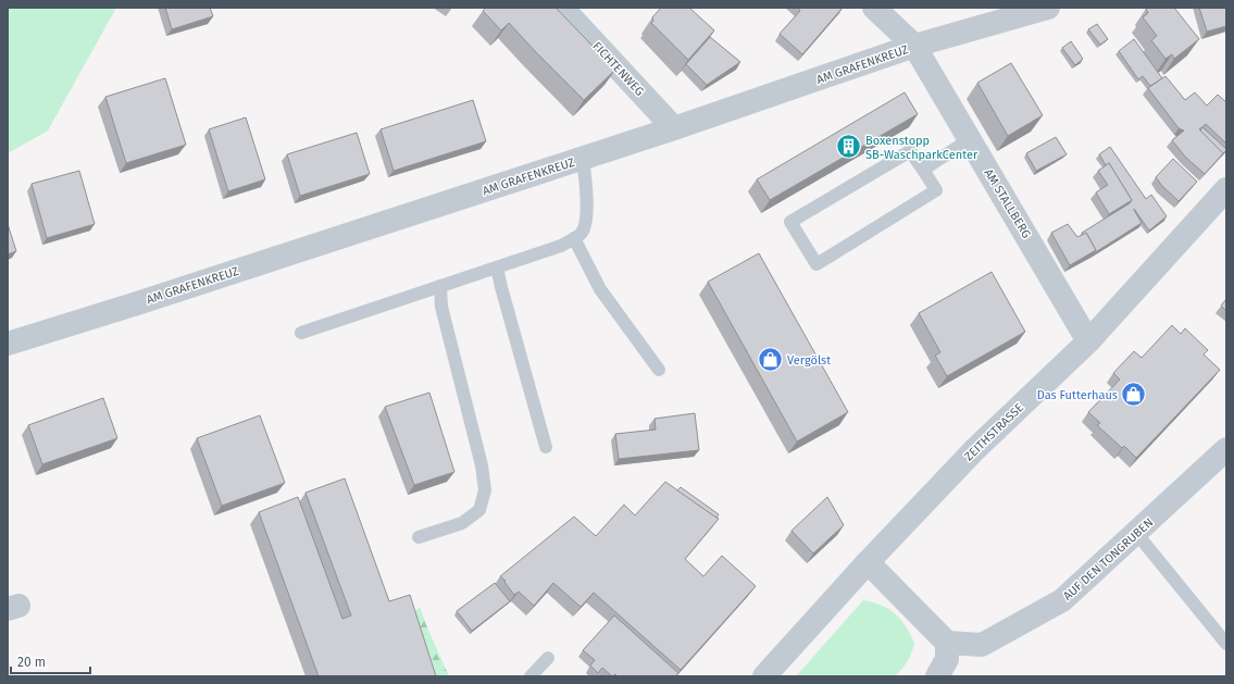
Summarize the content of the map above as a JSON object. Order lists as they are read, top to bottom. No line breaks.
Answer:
{"streets":{"street":["AM GRAFENKREUZ","FICHTENWEG","AM STALLBERG","ZEITHSTRASSE","AUF DEN TONGRUBEN"]},"crossings":[["AM GRAFENKREUZ","FICHTENWEG"],["AM GRAFENKREUZ","AM STALLBERG"],["AM STALLBERG","ZEITHSTRASSE"]],"places":{"building":["Boxenstopp SB-WaschparkCenter"],"shop":["Vergölst","Das Futterhaus"]},"scale_bar":"20 m"}
